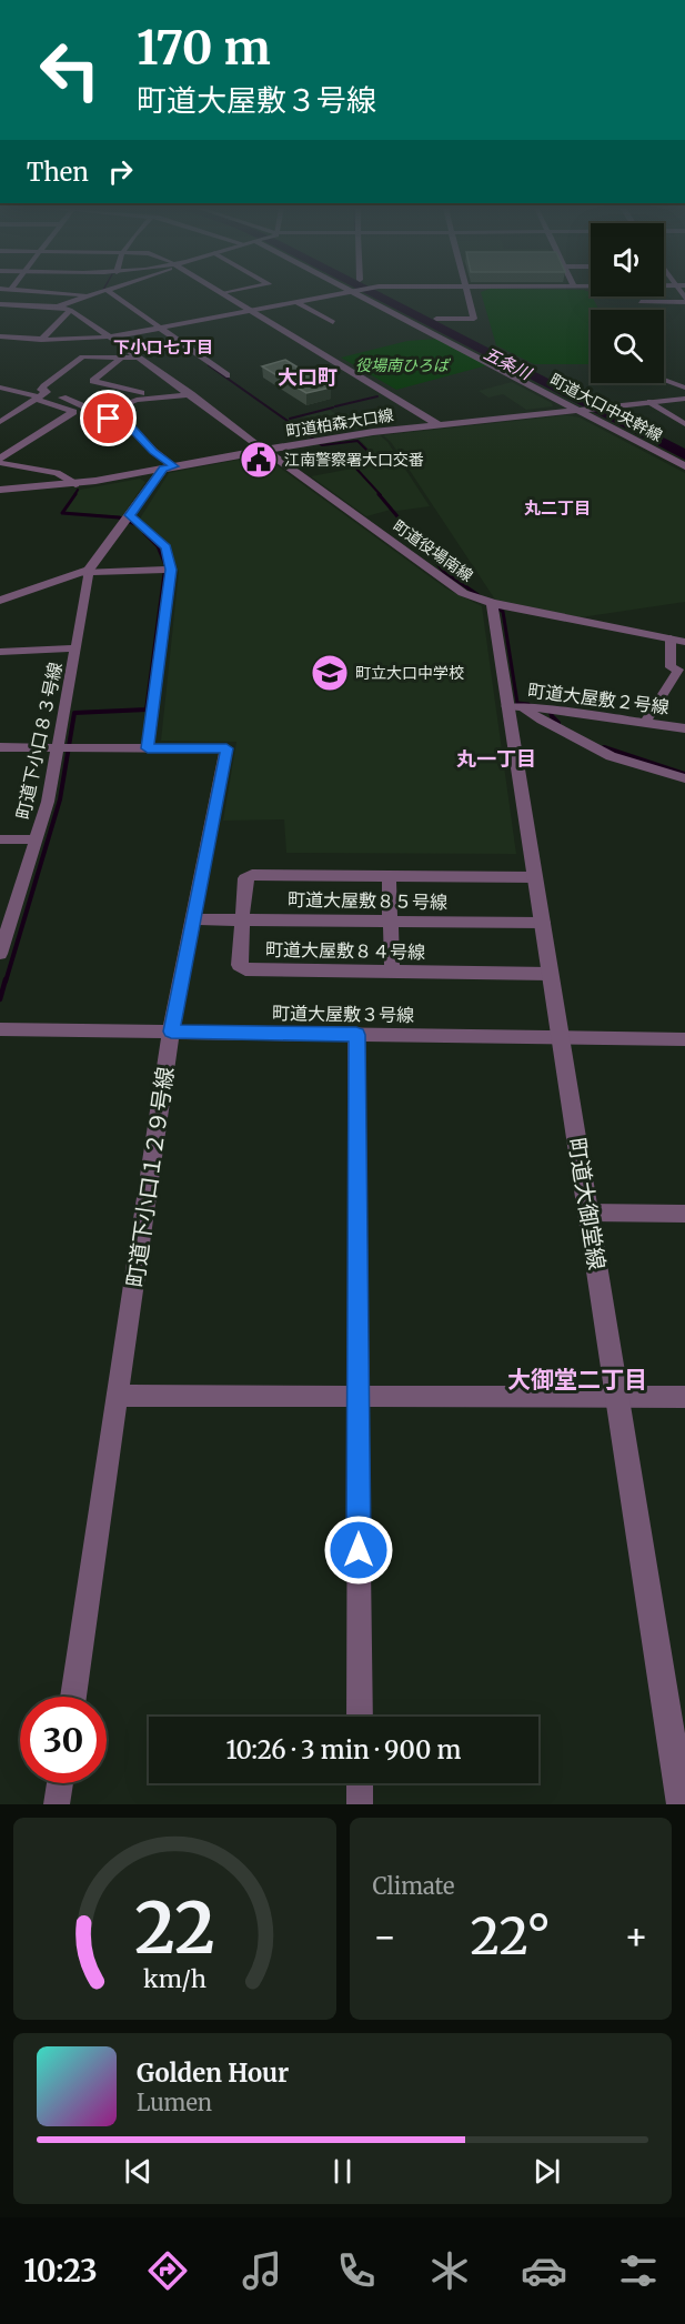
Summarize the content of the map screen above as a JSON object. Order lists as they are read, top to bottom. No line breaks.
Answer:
{"streets":{"street":["町道大口中央幹線","町道柏森大口線","町道役場南線","町道大屋敷２号線","町道下小口８３号線","町道大屋敷８５号線","町道大屋敷８４号線","町道大屋敷３号線","町道下小口１２９号線","町道大御堂線"]},"crossings":[["町道大口中央幹線","町道柏森大口線"],["町道柏森大口線","町道役場南線"],["町道役場南線","町道大御堂線"],["町道大屋敷２号線","町道大御堂線"],["町道下小口８３号線","町道下小口１２９号線"],["町道大屋敷８５号線","町道大屋敷８４号線"],["町道大屋敷８５号線","町道下小口１２９号線"],["町道大屋敷８５号線","町道大御堂線"],["町道大屋敷８４号線","町道大御堂線"],["町道大屋敷３号線","町道下小口１２９号線"],["町道大屋敷３号線","町道大御堂線"]],"districts":["下小口七丁目","大口町","丸二丁目","丸一丁目","大御堂二丁目"],"water":["五条川"],"parks":["役場南ひろば"],"places":{"public building":["江南警察署大口交番"],"school or university":["町立大口中学校"]},"page":{"turn":["170 m","町道大屋敷３号線"],"then":"Then","limit":"30","trip":"10:26 · 3 min · 900 m","tile":"Climate","heat":["−","22°","+"],"song":["Golden Hour","Lumen"],"tabs":"10:23","gauge":["22","km/h"]}}
